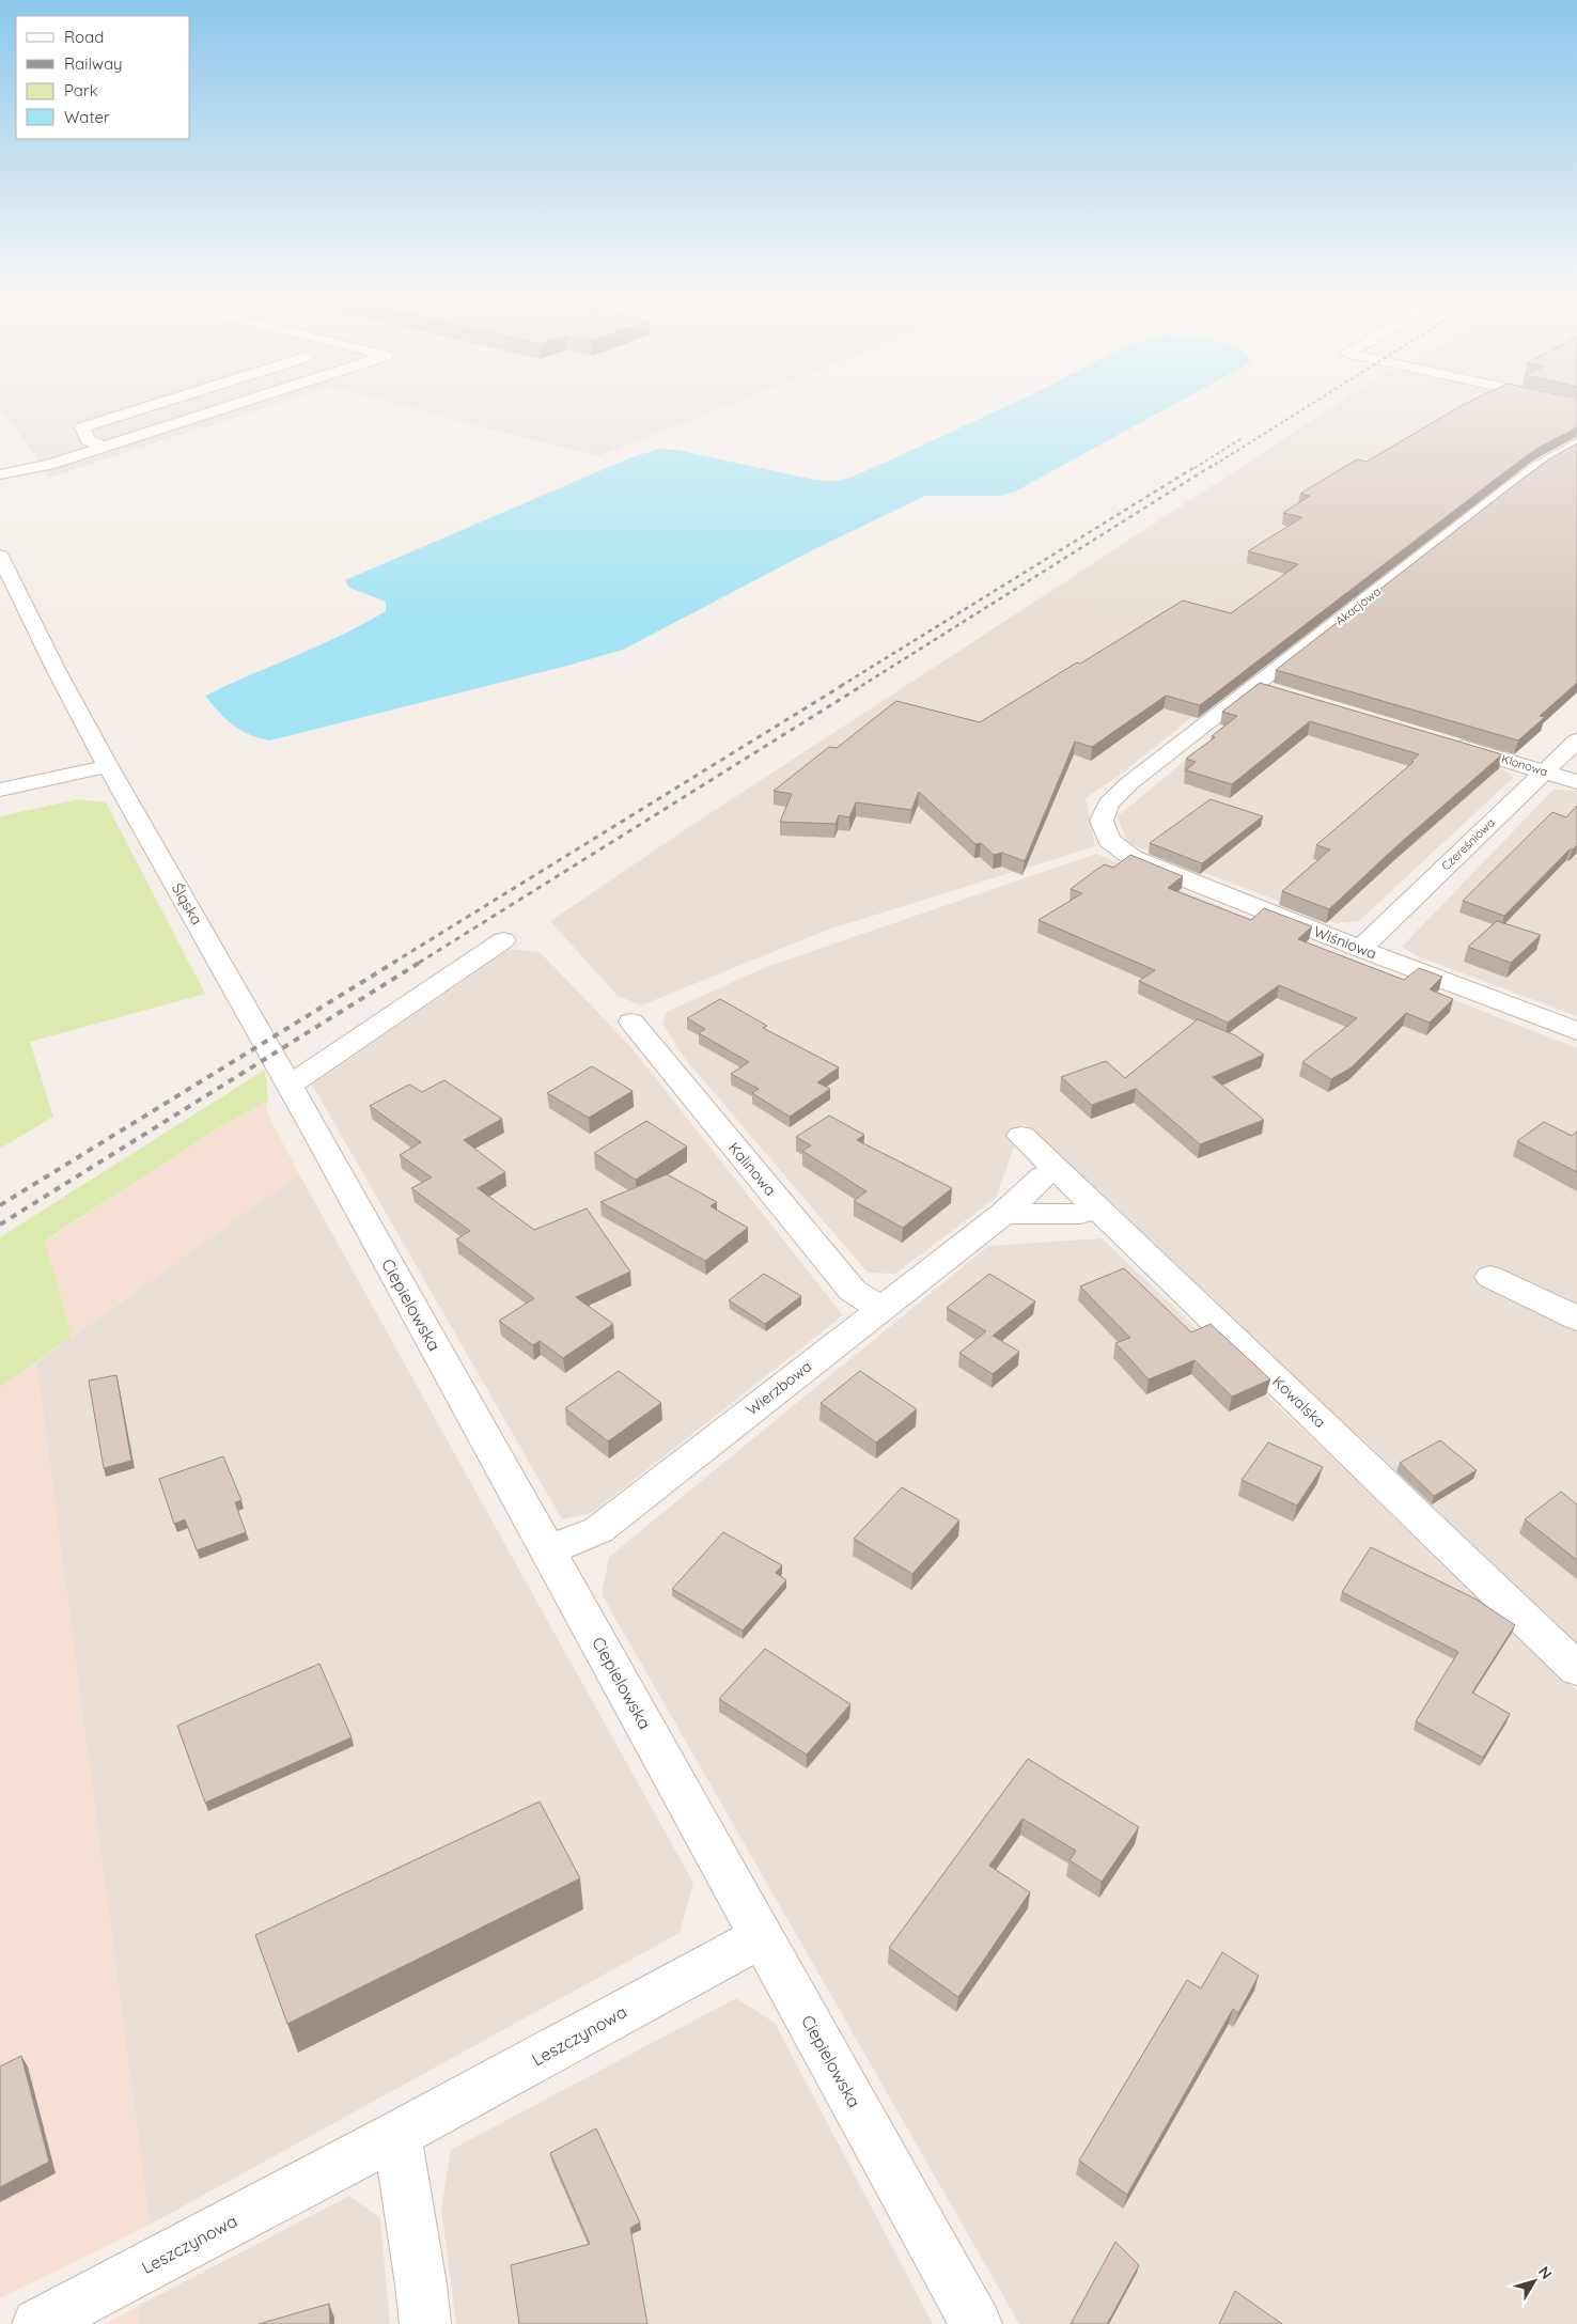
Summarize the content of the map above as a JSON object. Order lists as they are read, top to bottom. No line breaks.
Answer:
{"streets":{"street":["Akacjowa","Klonowa","Czereśniowa","Śląska","Wiśniowa","Kalinowa","Ciepielowska","Wierzbowa","Kowalska","Leszczynowa"]},"crossings":[["Akacjowa","Wiśniowa"],["Klonowa","Czereśniowa"],["Czereśniowa","Wiśniowa"],["Śląska","Ciepielowska"],["Kalinowa","Wierzbowa"],["Ciepielowska","Wierzbowa"],["Ciepielowska","Leszczynowa"],["Wierzbowa","Kowalska"]],"legend":["Road","Railway","Park","Water"],"north":"top right"}
